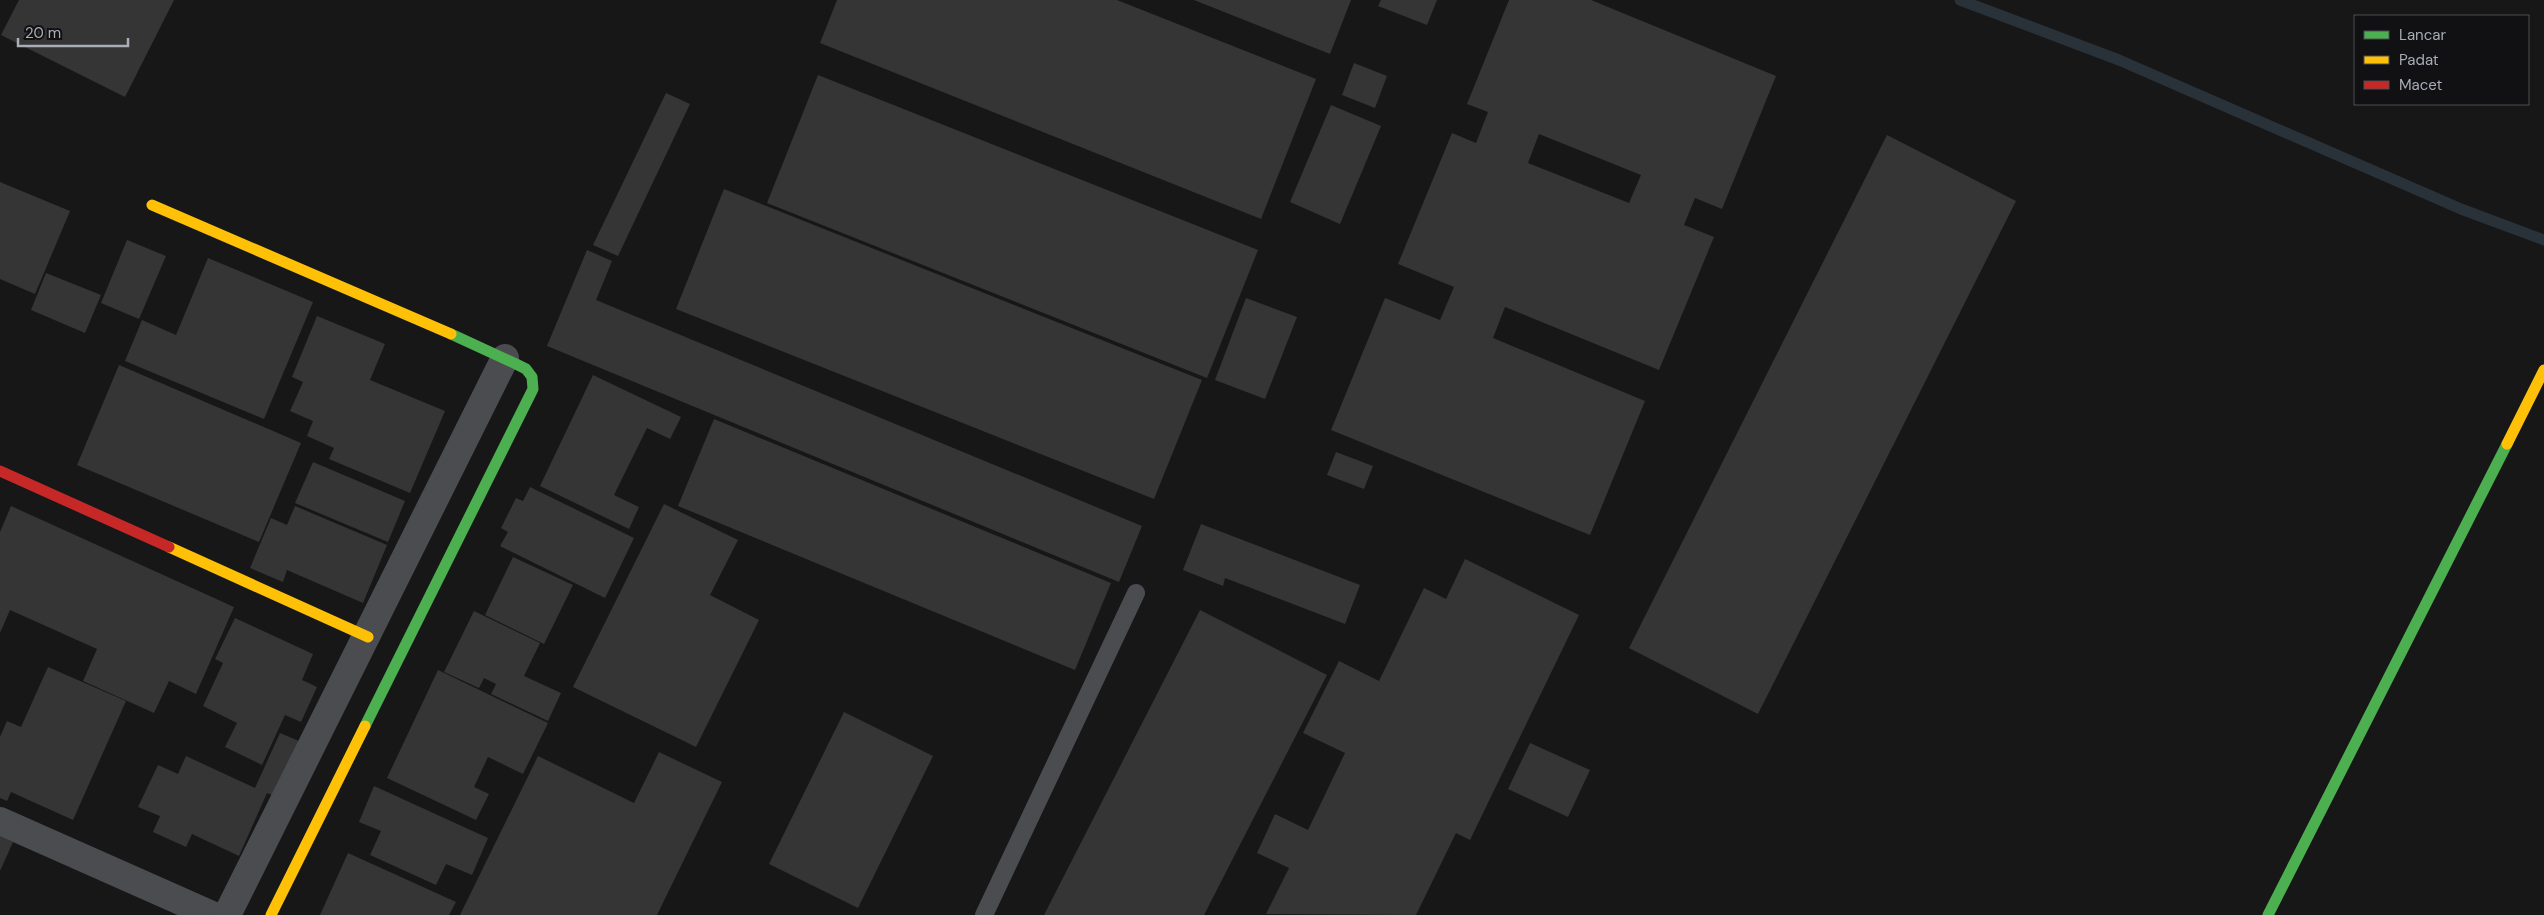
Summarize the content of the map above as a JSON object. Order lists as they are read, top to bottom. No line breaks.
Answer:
{"legend":["Lancar","Padat","Macet"],"scale_bar":"20 m"}
